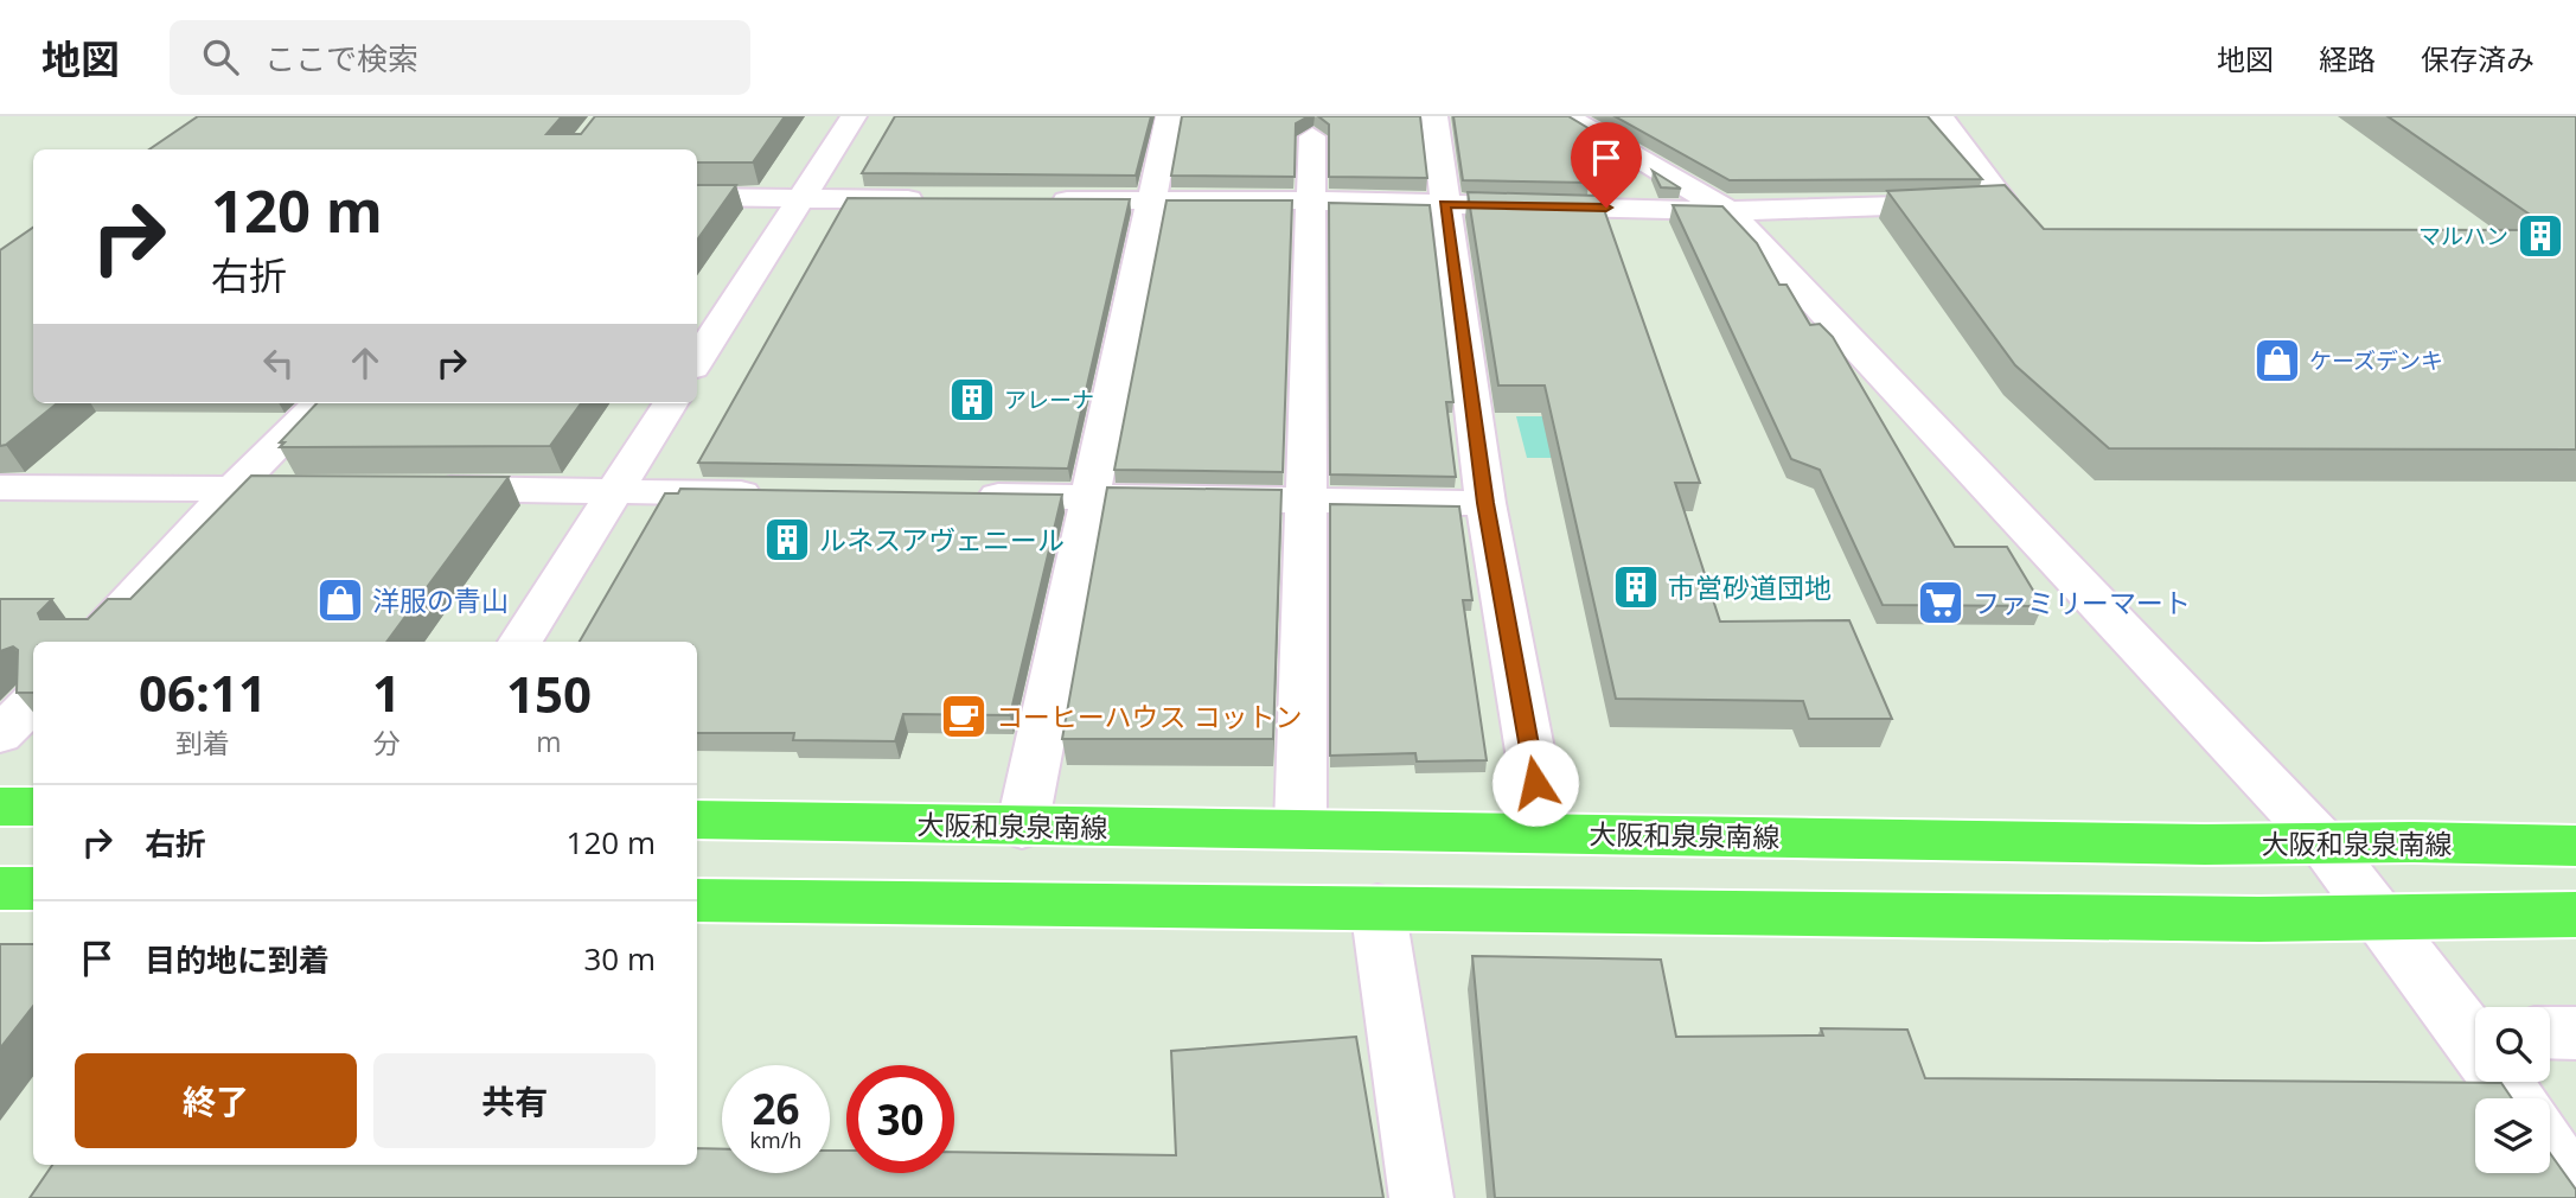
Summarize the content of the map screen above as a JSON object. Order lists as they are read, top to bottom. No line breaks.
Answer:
{"streets":{"main road":["大阪和泉泉南線"]},"places":{"building":["マルハン","アレーナ","ルネスアヴェニール","市営砂道団地"],"shop":["ケーズデンキ","洋服の青山"],"supermarket":["ファミリーマート"],"cafe":["コーヒーハウス コットン"]},"page":{"header":"地図","search":"ここで検索","nav":["地図","経路","保存済み"],"turn":["120 m","右折"],"eta":["06:11","到着","1","分","150","m"],"list":[{"name":"右折","value":"120 m"},{"name":"目的地に到着","value":"30 m"}],"buttons":["終了","共有"],"speed":"26 km/h","limit":"30"}}
